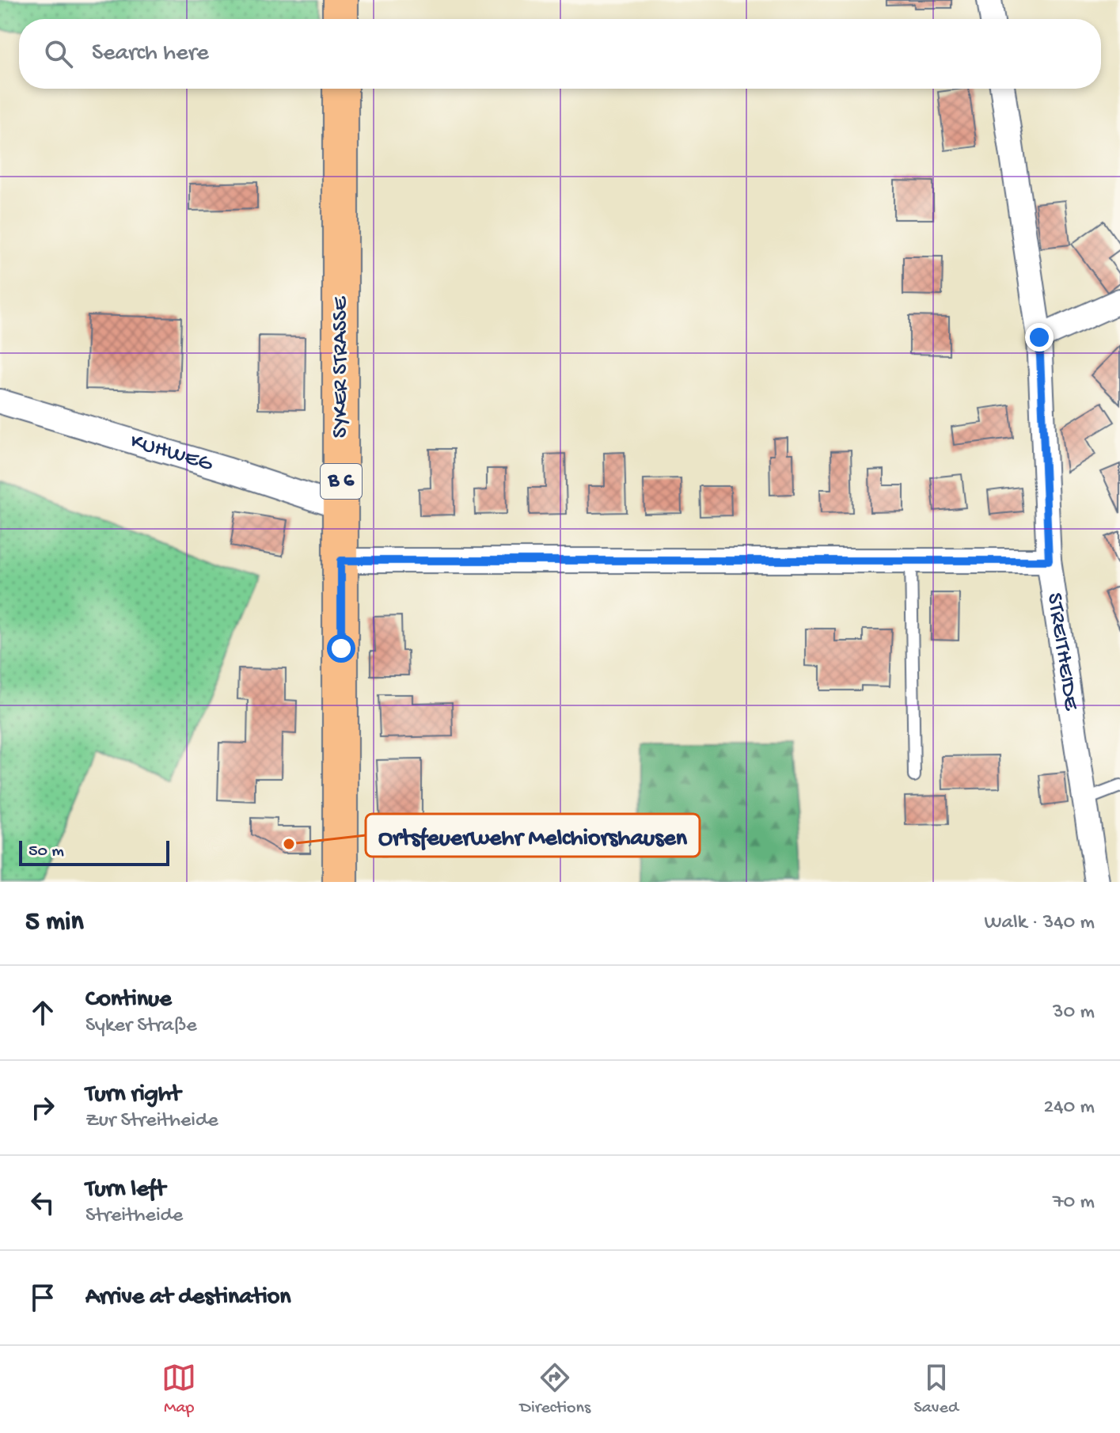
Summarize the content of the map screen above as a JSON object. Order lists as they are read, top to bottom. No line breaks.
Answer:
{"streets":{"main road":["SYKER STRASSE","B 6"],"street":["KUHWEG","STREITHEIDE"]},"crossings":[["SYKER STRASSE","KUHWEG"]],"places":["Ortsfeuerwehr Melchiorshausen"],"scale_bar":"50 m","page":{"search":"Search here","scale":"50 m","heading":["5 min","Walk · 340 m"],"list":[["Continue","Syker Straße","30 m"],["Turn right","Zur Streitheide","240 m"],["Turn left","Streitheide","70 m"],"Arrive at destination"],"nav":["Map","Directions","Saved"]}}
